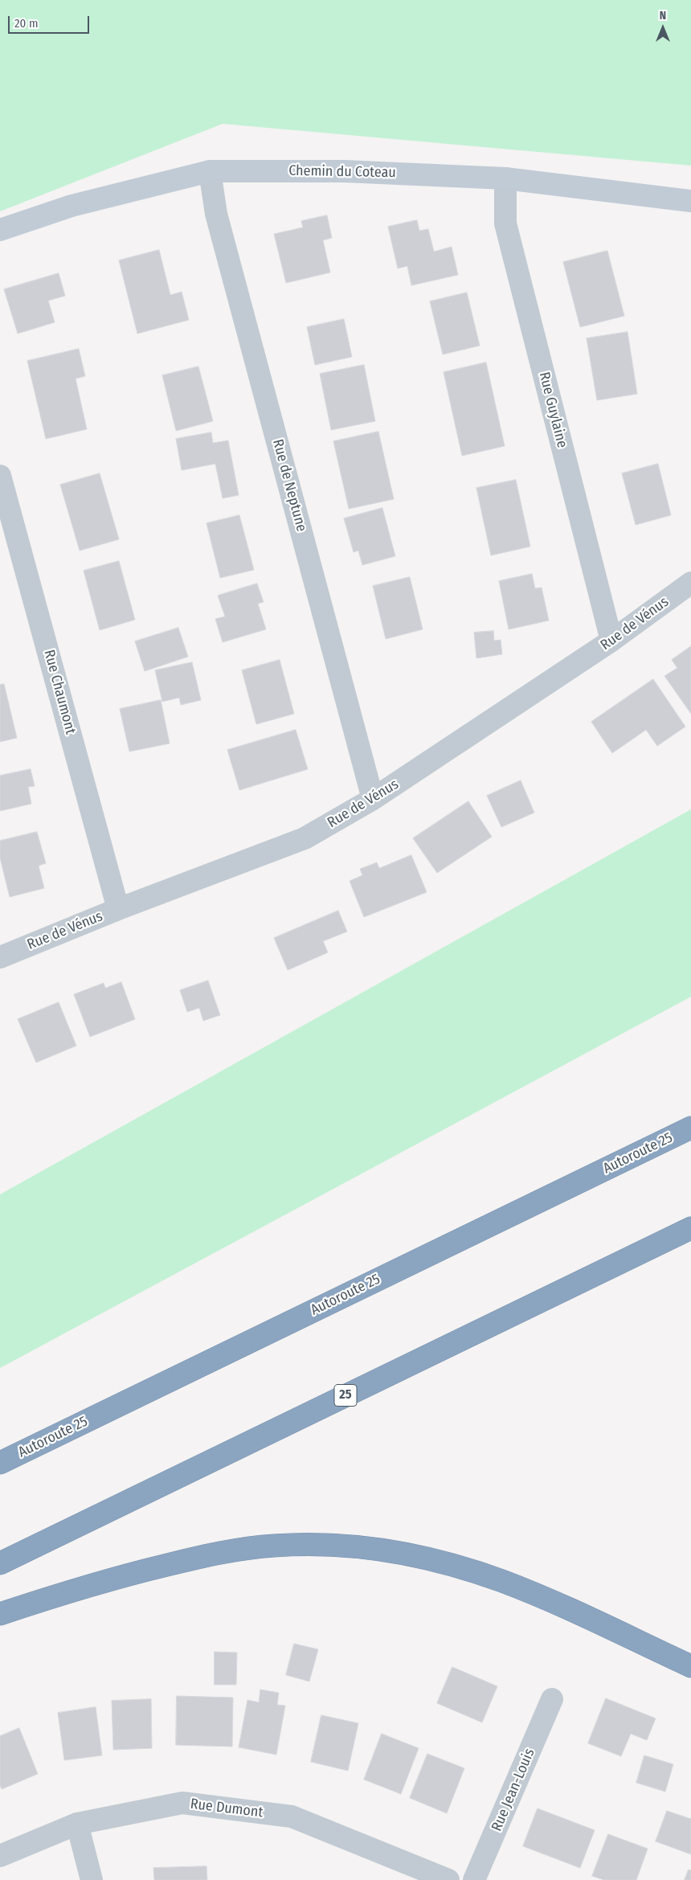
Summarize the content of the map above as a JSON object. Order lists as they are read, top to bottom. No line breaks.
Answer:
{"streets":{"highway":["Autoroute 25","25"],"street":["Chemin du Coteau","Rue Guylaine","Rue de Neptune","Rue de Vénus","Rue Chaumont","Rue Jean-Louis","Rue Dumont"]},"crossings":[["Chemin du Coteau","Rue Guylaine"],["Chemin du Coteau","Rue de Neptune"],["Rue Guylaine","Rue de Vénus"],["Rue de Neptune","Rue de Vénus"],["Rue de Vénus","Rue Chaumont"]],"scale_bar":"20 m","north":"top"}
